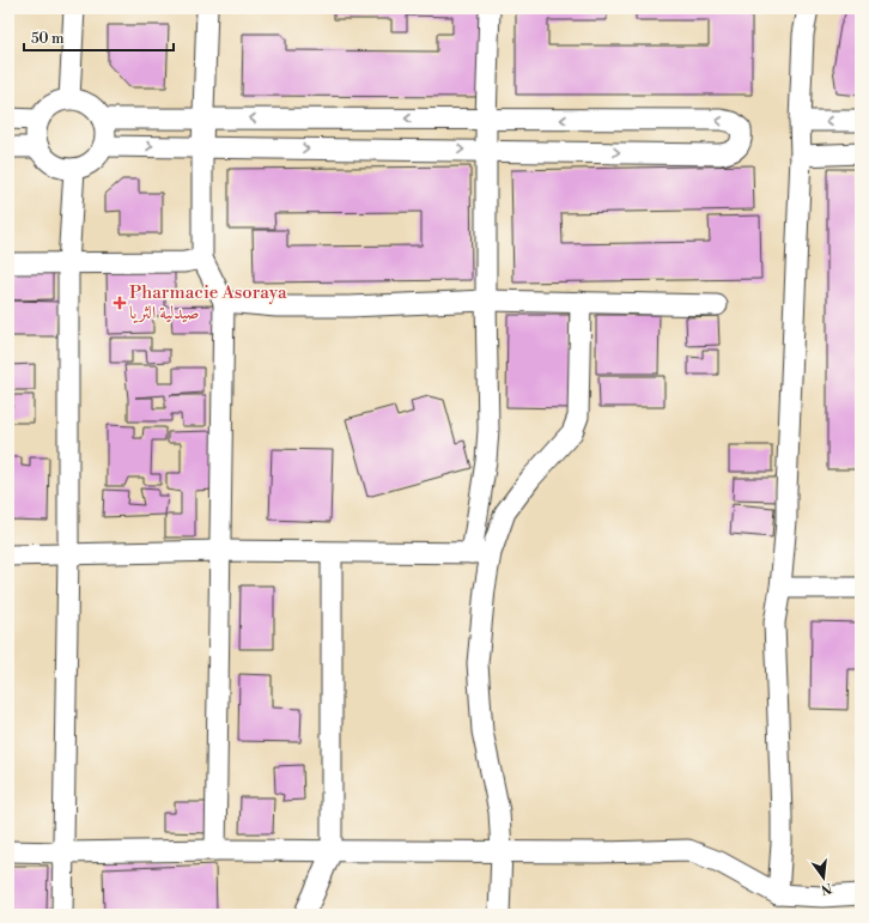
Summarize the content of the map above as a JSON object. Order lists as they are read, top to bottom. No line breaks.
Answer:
{"places":{"health":["Pharmacie Asoraya صيدلية الثريا"]},"scale_bar":"50 m","north":"bottom"}
